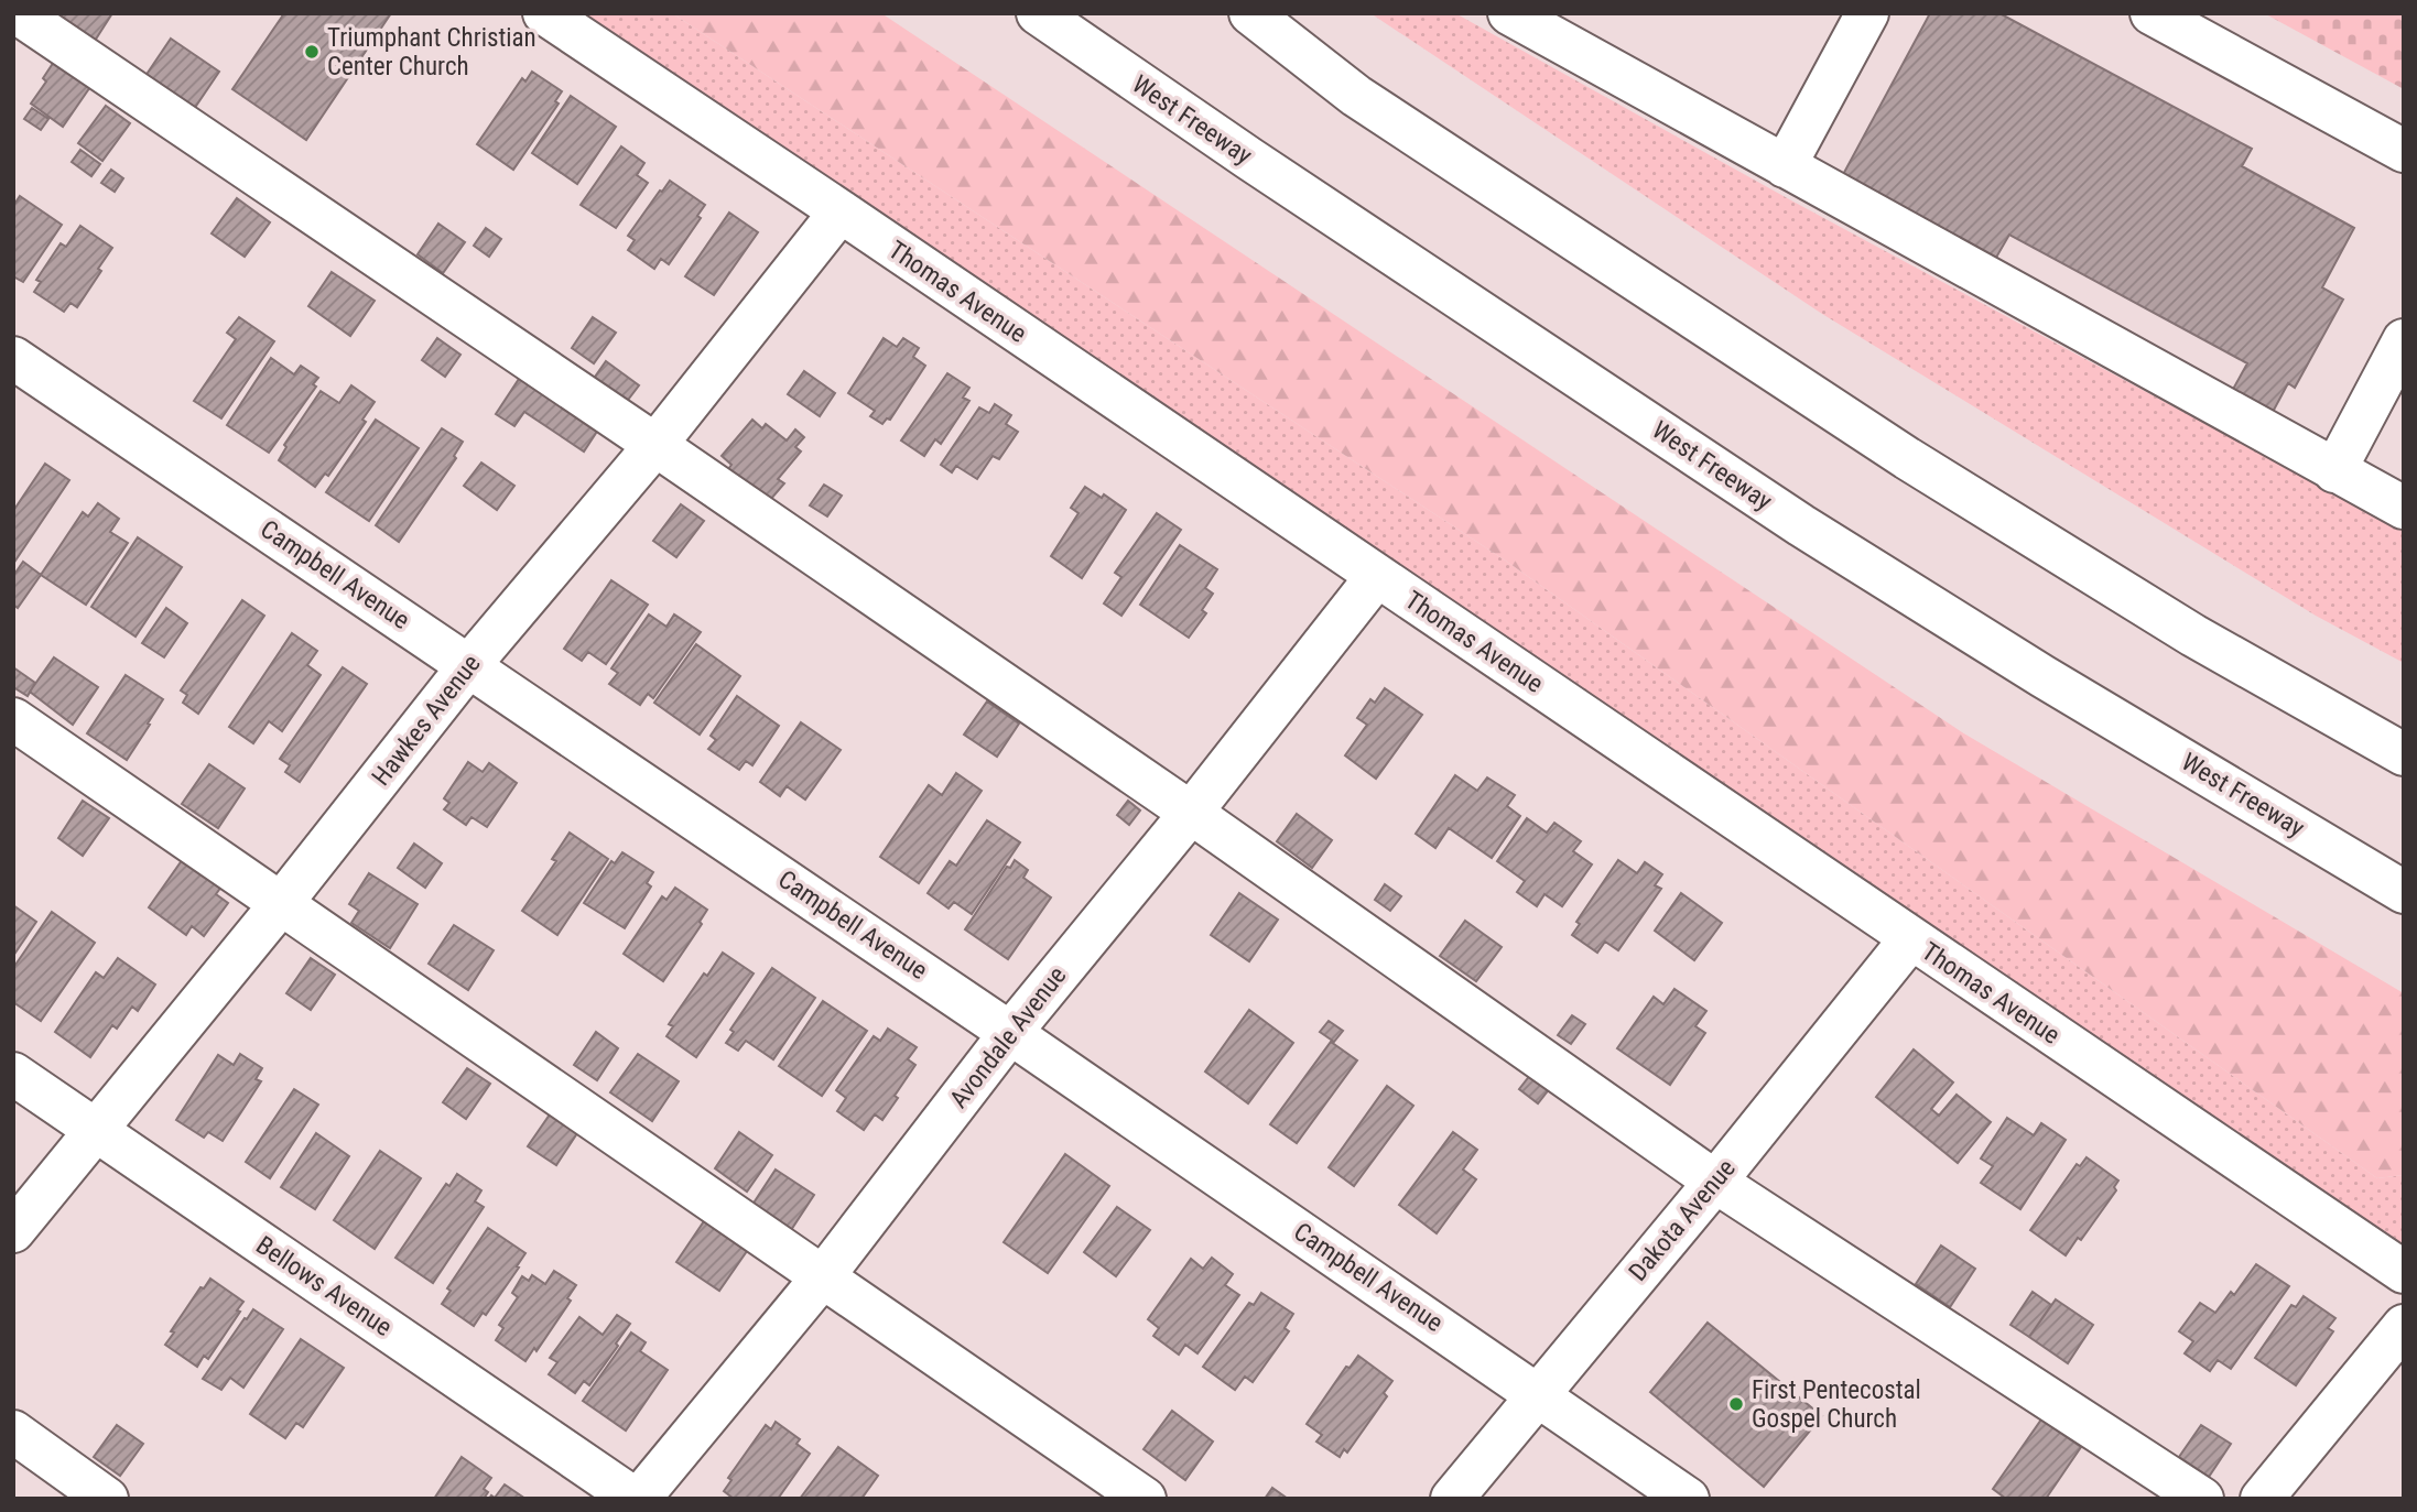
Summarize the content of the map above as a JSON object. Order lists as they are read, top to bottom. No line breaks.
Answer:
{"streets":{"main road":["West Freeway","Thomas Avenue","Campbell Avenue","Hawkes Avenue","Avondale Avenue","Dakota Avenue","Bellows Avenue"]},"crossings":[["Thomas Avenue","Hawkes Avenue"],["Thomas Avenue","Avondale Avenue"],["Thomas Avenue","Dakota Avenue"],["Campbell Avenue","Hawkes Avenue"],["Campbell Avenue","Avondale Avenue"],["Campbell Avenue","Dakota Avenue"],["Hawkes Avenue","Bellows Avenue"],["Avondale Avenue","Bellows Avenue"]],"places":["Triumphant Christian Center Church","First Pentecostal Gospel Church"]}
